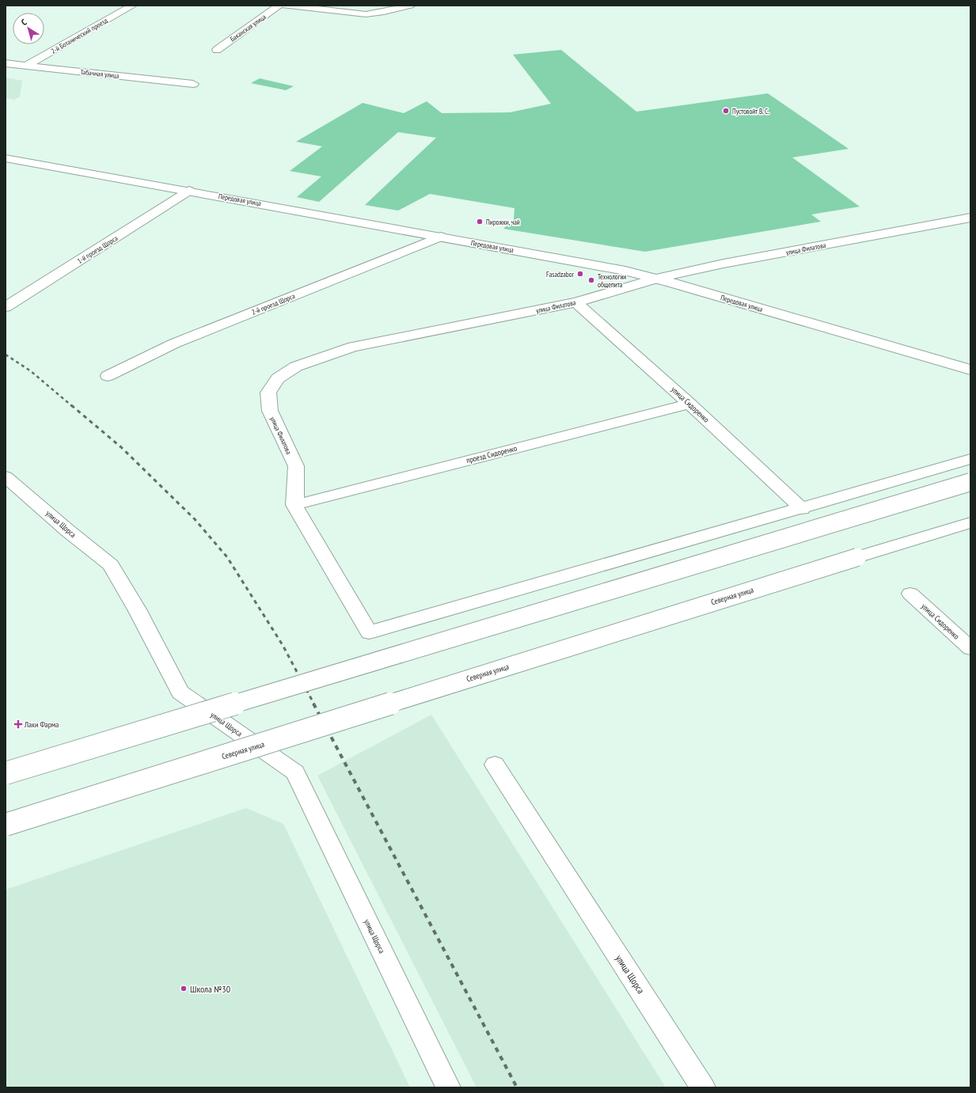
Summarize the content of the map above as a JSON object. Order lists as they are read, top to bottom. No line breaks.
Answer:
{"streets":{"street":["Баканская улица","2-й Ботанический проезд","Табачная улица","Передовая улица","улица Филатова","1-й проезд Щорса","2-й проезд Щорса","улица Сидоренко","проезд Сидоренко","улица Щорса","Северная улица"]},"crossings":[["2-й Ботанический проезд","Табачная улица"],["Передовая улица","улица Филатова"],["Передовая улица","1-й проезд Щорса"],["Передовая улица","2-й проезд Щорса"],["улица Филатова","улица Сидоренко"],["улица Филатова","проезд Сидоренко"],["улица Сидоренко","проезд Сидоренко"]],"places":{"other":["Пустовойт В. С.","Пирожки, чай","Fasadzabor","Технологии общепита","Школа №30"],"health":["Лаки Фарма"]},"north":"top left"}
